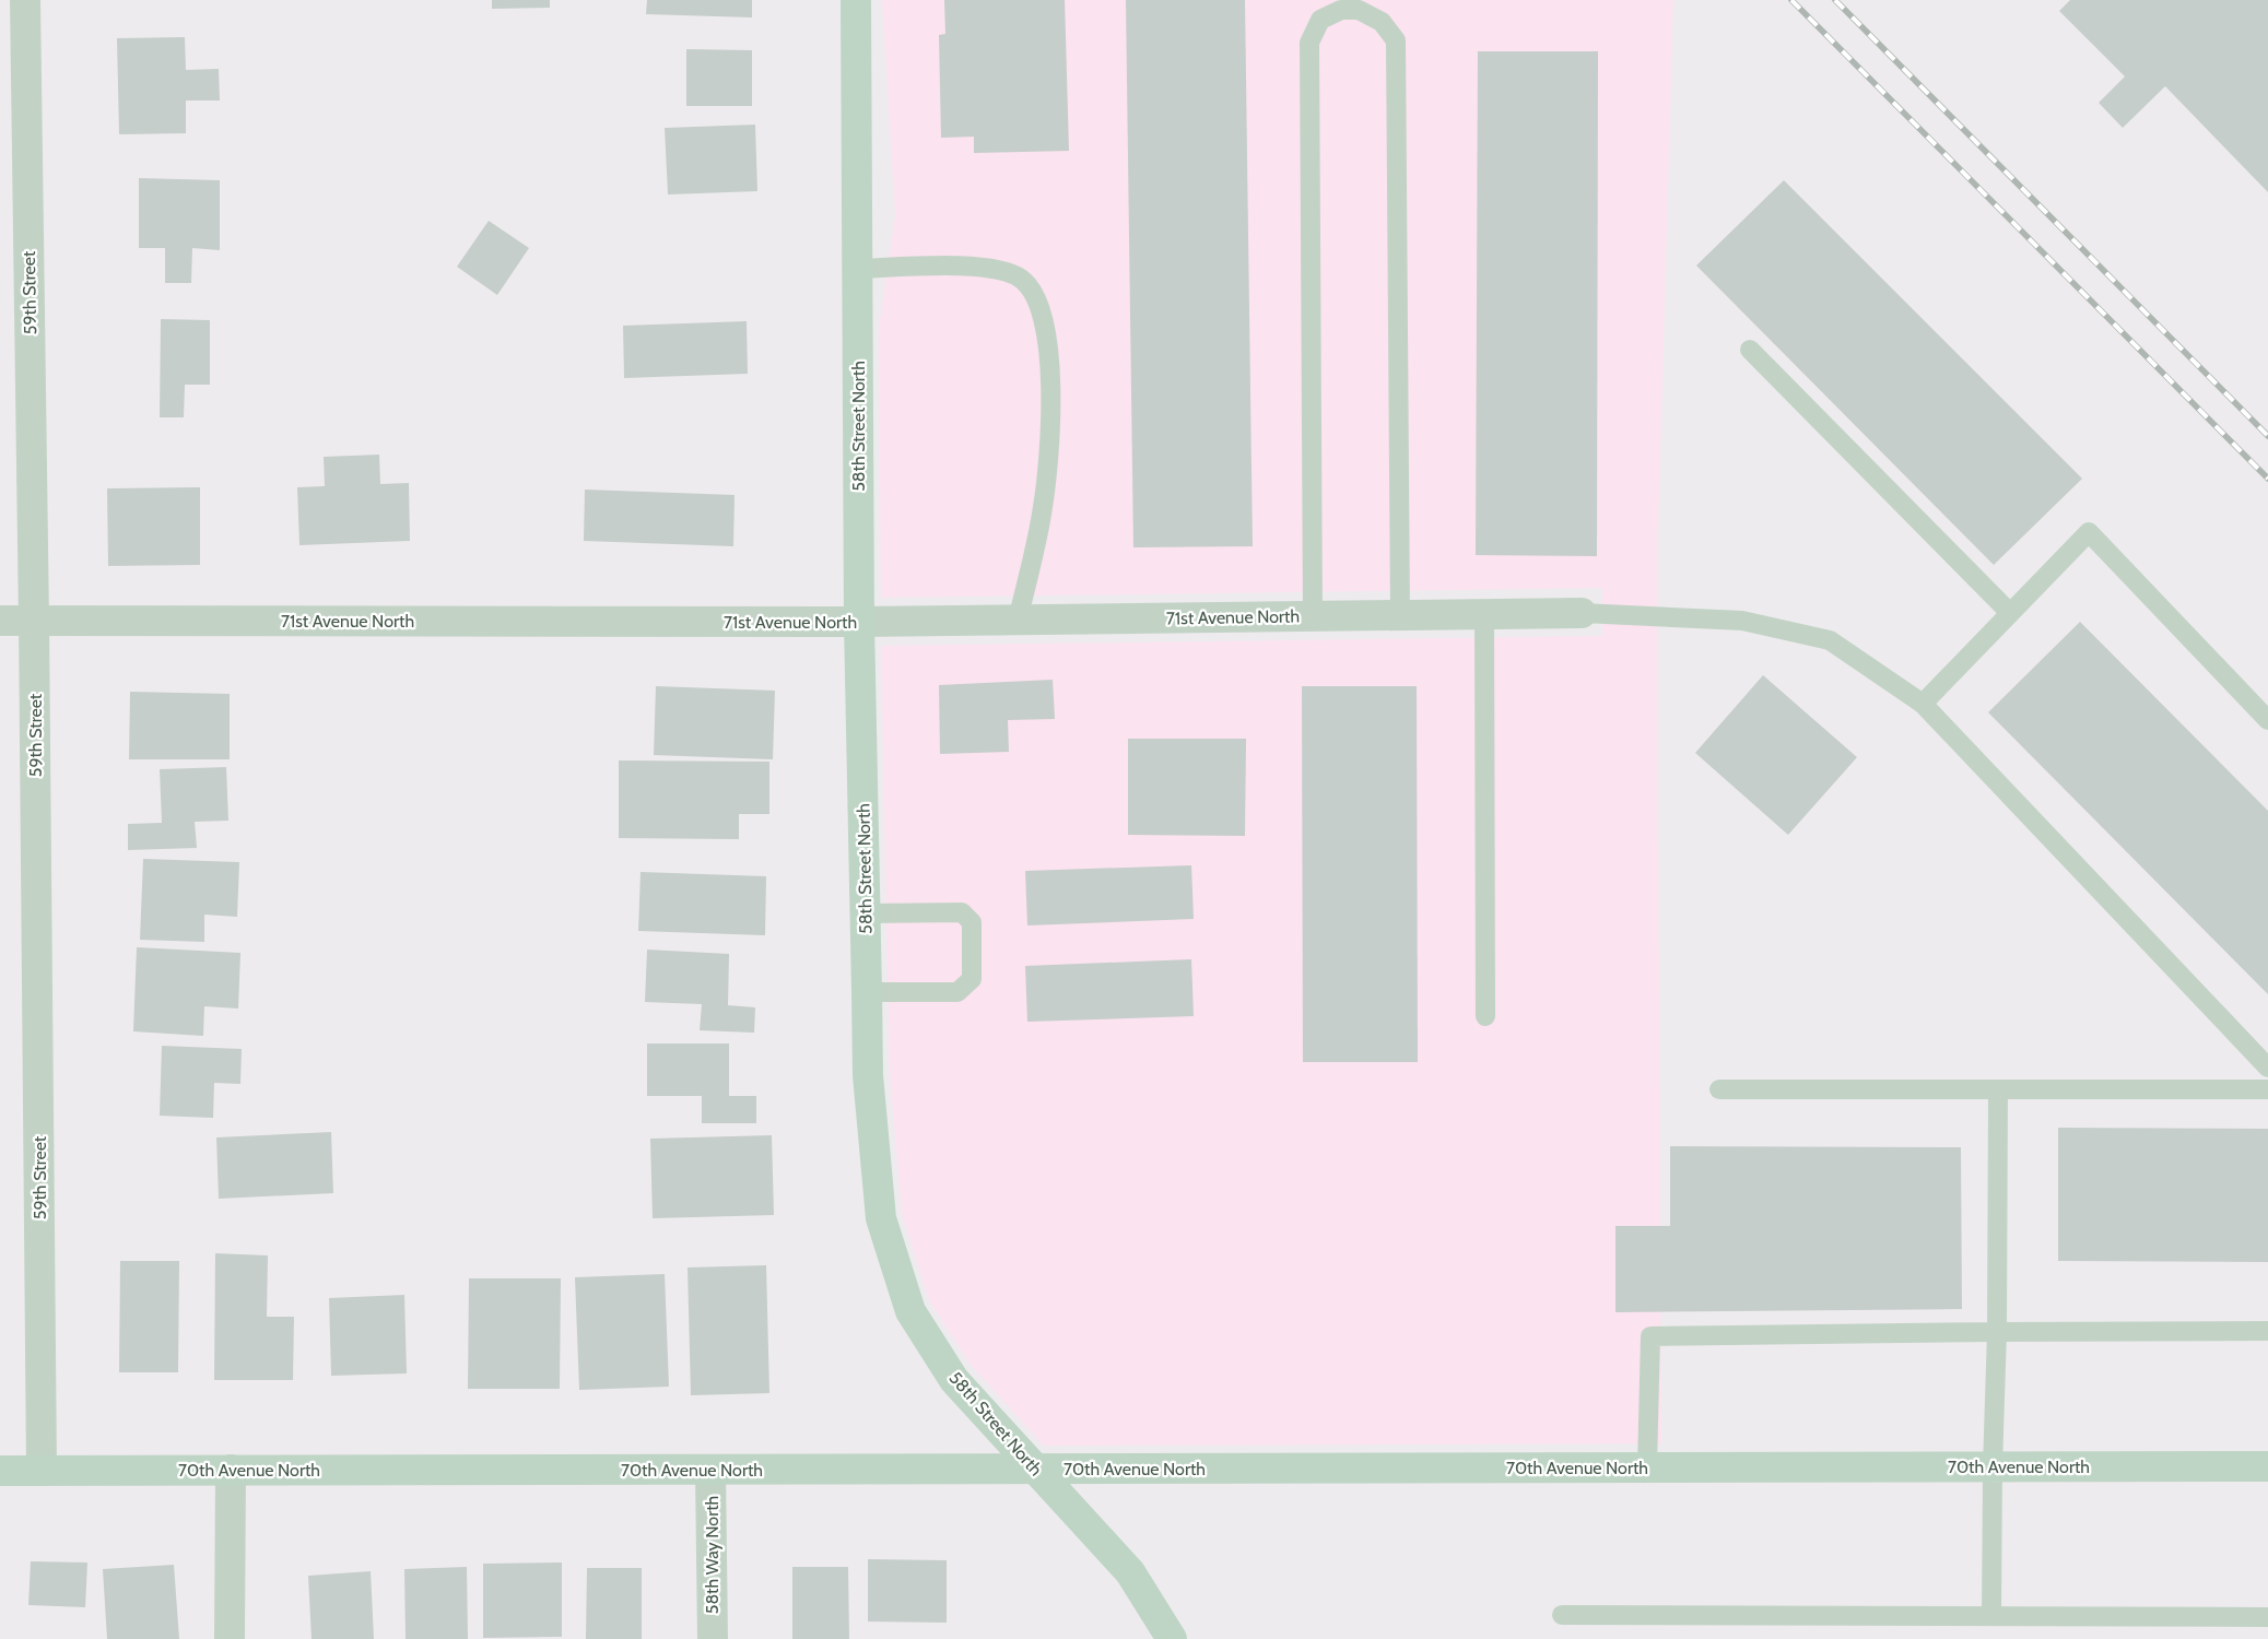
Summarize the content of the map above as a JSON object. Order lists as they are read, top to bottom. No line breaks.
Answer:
{"streets":{"street":["59th Street","58th Street North","71st Avenue North","70th Avenue North","58th Way North"]},"crossings":[["59th Street","71st Avenue North"],["59th Street","70th Avenue North"],["58th Street North","71st Avenue North"],["58th Street North","70th Avenue North"],["70th Avenue North","58th Way North"]]}
